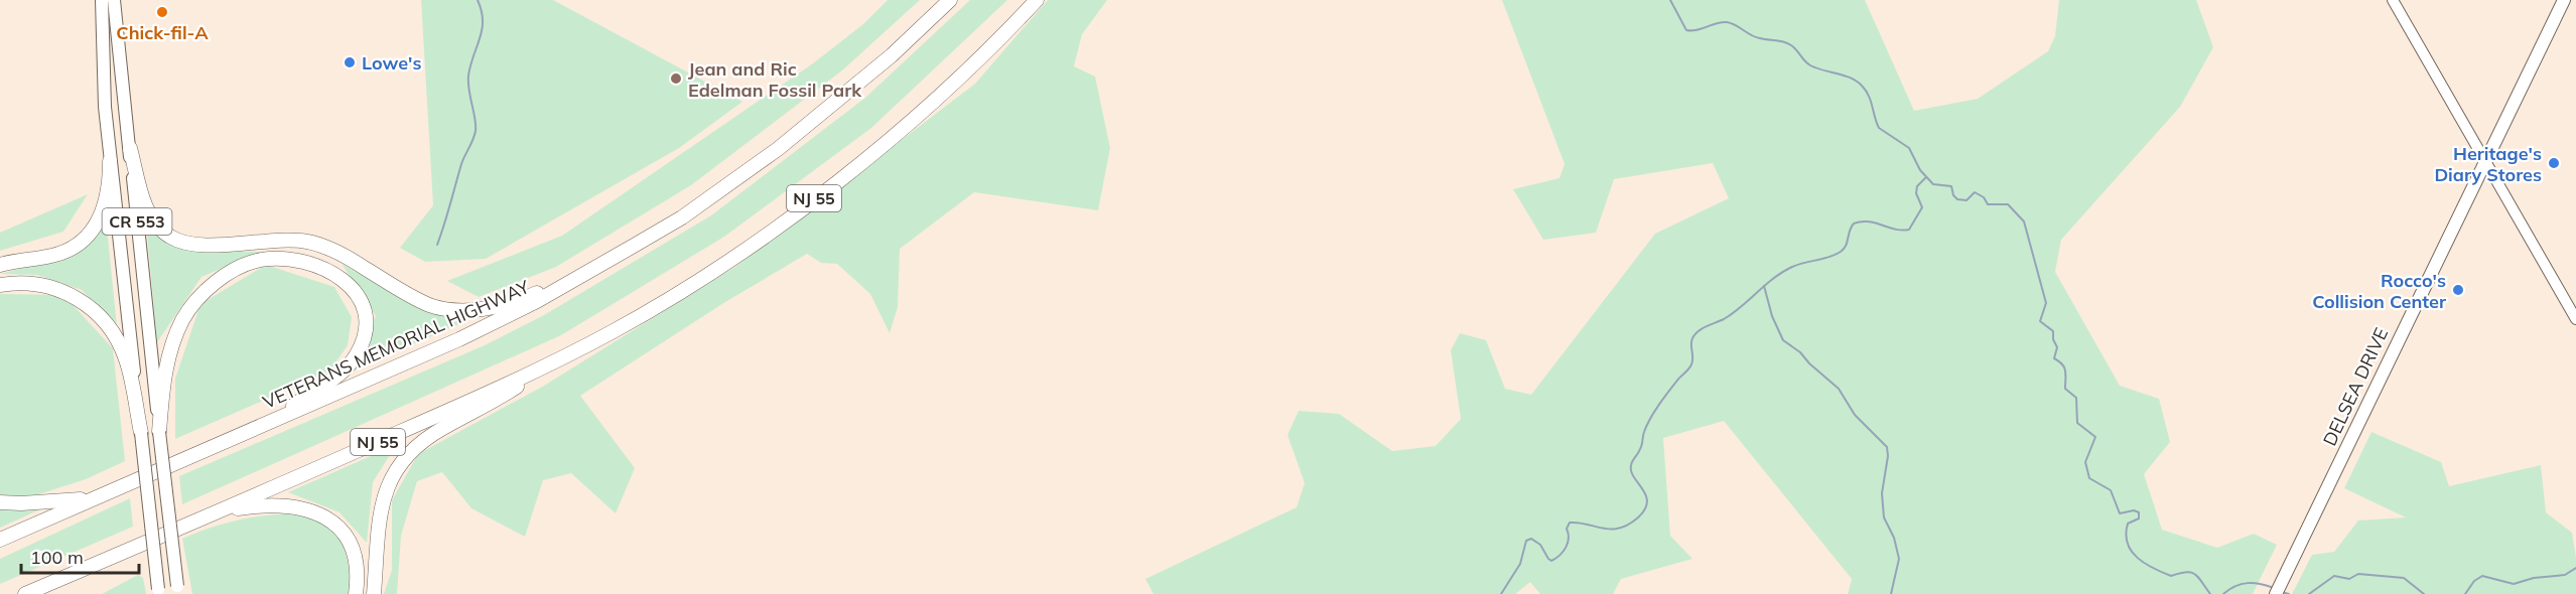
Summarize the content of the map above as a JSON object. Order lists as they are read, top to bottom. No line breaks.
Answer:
{"streets":{"highway":["NJ 55","VETERANS MEMORIAL HIGHWAY"],"main road":["CR 553","DELSEA DRIVE"]},"places":["Chick-fil-A","Lowe's","Jean and Ric Edelman Fossil Park","Heritage's Diary Stores","Rocco's Collision Center"],"scale_bar":"100 m"}
